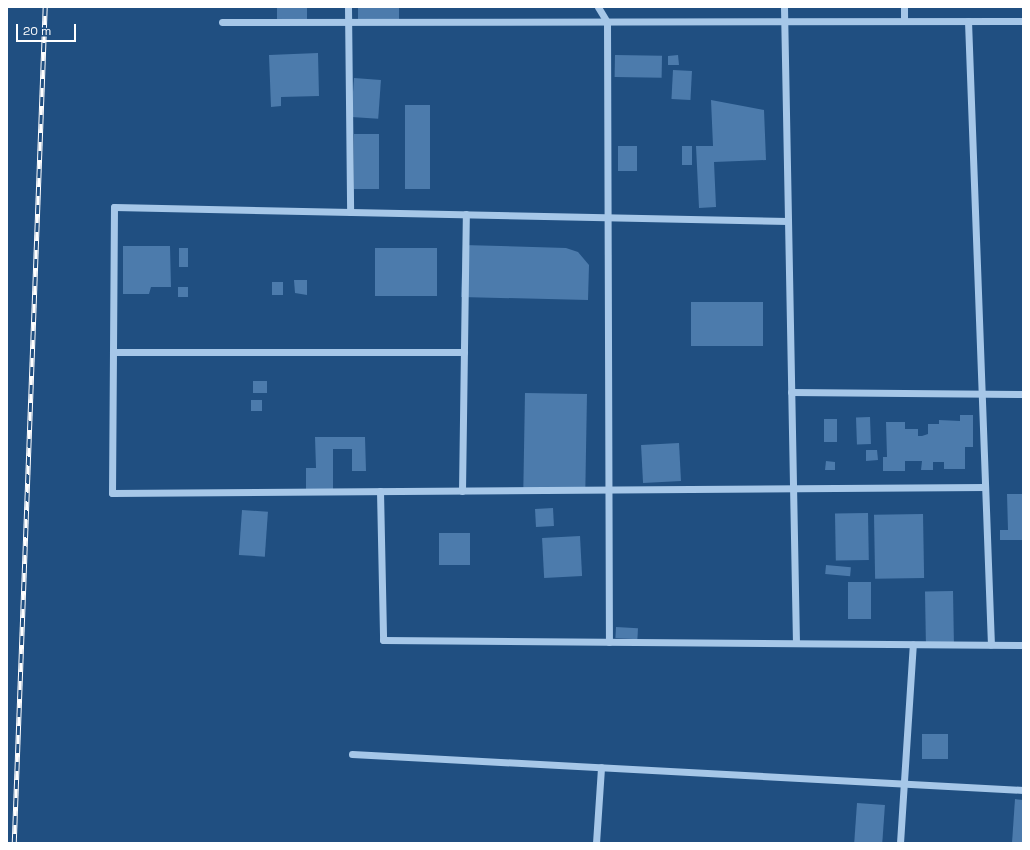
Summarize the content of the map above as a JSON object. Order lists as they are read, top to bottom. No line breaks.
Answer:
{"scale_bar":"20 m"}
